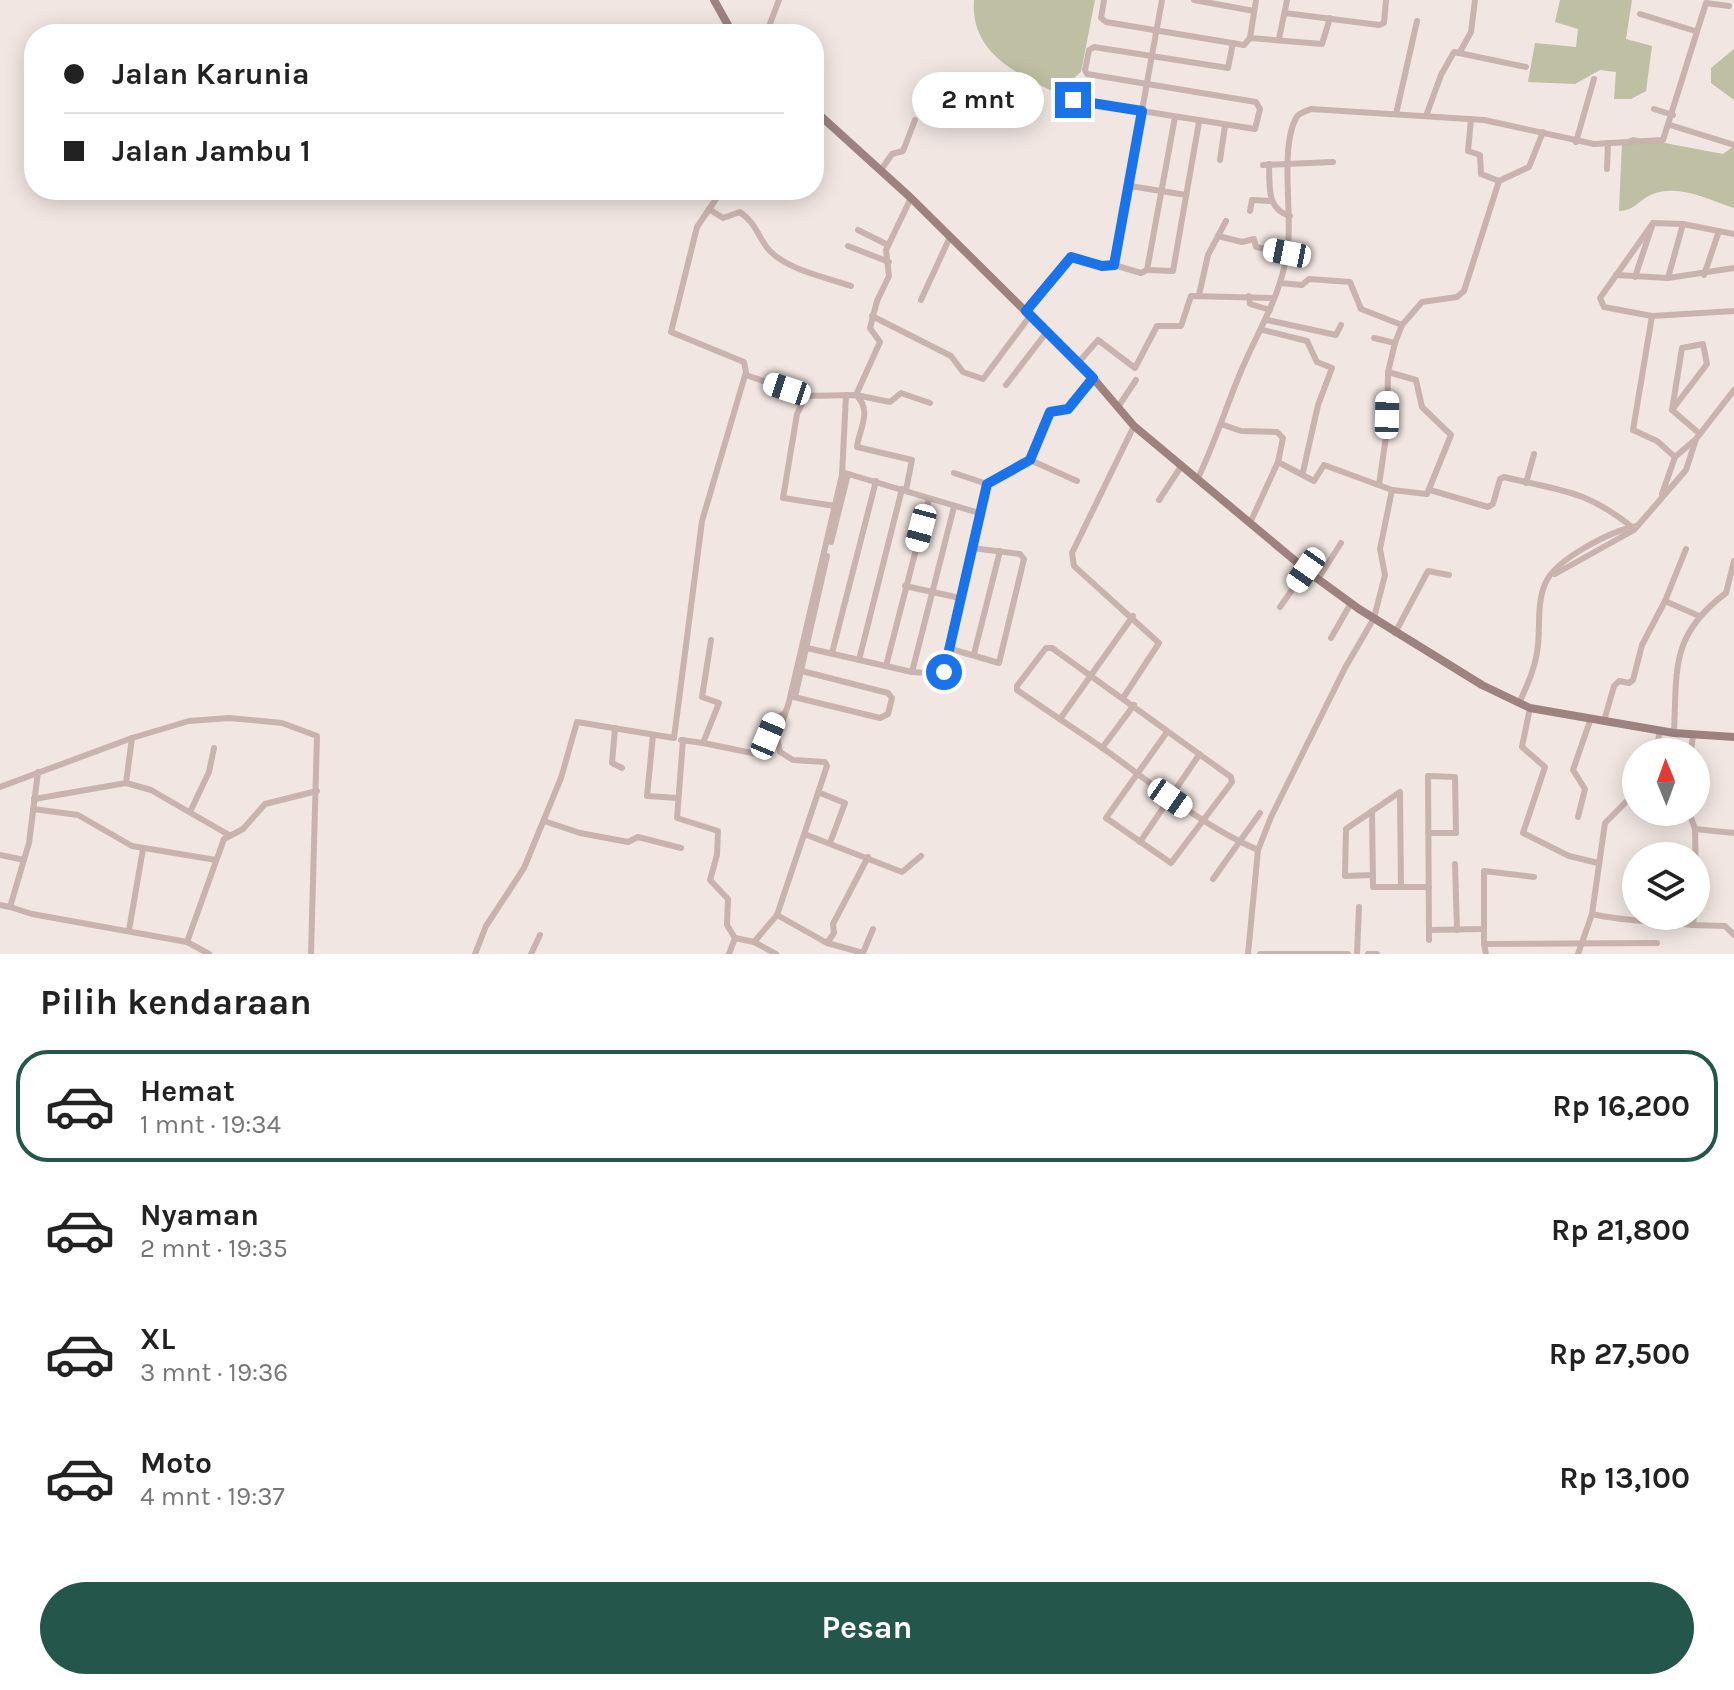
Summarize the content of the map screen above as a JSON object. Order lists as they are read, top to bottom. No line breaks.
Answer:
{"north":"top","page":{"banner":["Jalan Karunia","Jalan Jambu 1"],"bubble":"2 mnt","heading":"Pilih kendaraan","list":[{"name":"Hemat","note":"1 mnt · 19:34","value":"Rp 16,200"},{"name":"Nyaman","note":"2 mnt · 19:35","value":"Rp 21,800"},{"name":"XL","note":"3 mnt · 19:36","value":"Rp 27,500"},{"name":"Moto","note":"4 mnt · 19:37","value":"Rp 13,100"}],"buttons":"Pesan"}}
